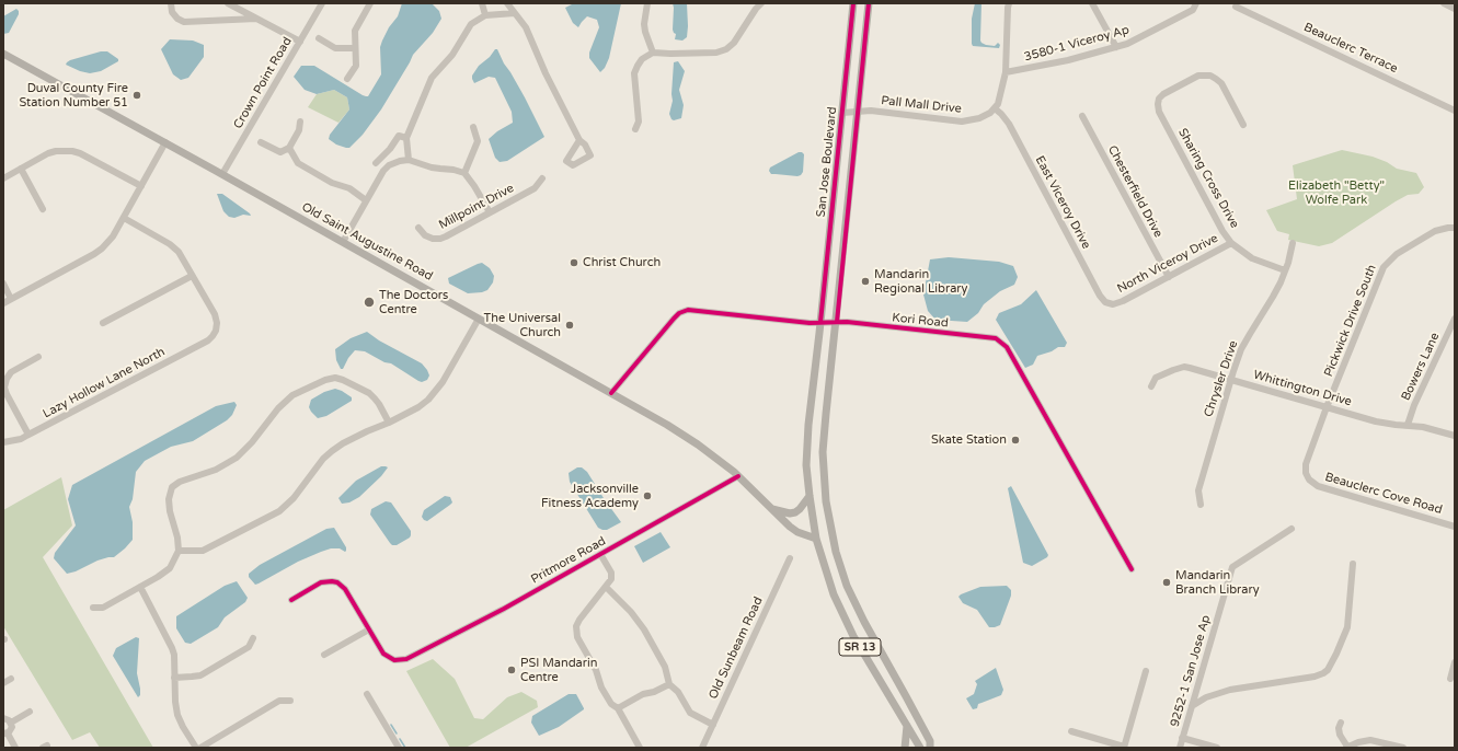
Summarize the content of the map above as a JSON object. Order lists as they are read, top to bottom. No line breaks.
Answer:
{"streets":{"main road":["San Jose Boulevard","Old Saint Augustine Road","SR 13"],"street":["3580-1 Viceroy Ap","Beauclerc Terrace","Crown Point Road","Pall Mall Drive","Sharing Cross Drive","Chesterfield Drive","East Viceroy Drive","Millpoint Drive","North Viceroy Drive","Kori Road","Pickwick Drive South","Bowers Lane","Chrysler Drive","Lazy Hollow Lane North","Whittington Drive","Beauclerc Cove Road","Pritmore Road","Old Sunbeam Road","9252-1 San Jose Ap"]},"crossings":[["3580-1 Viceroy Ap","Pall Mall Drive"],["3580-1 Viceroy Ap","East Viceroy Drive"],["Crown Point Road","Old Saint Augustine Road"],["Pall Mall Drive","San Jose Boulevard"],["Pall Mall Drive","East Viceroy Drive"],["Pall Mall Drive","SR 13"],["San Jose Boulevard","Old Saint Augustine Road"],["San Jose Boulevard","Kori Road"],["Sharing Cross Drive","North Viceroy Drive"],["Sharing Cross Drive","Chrysler Drive"],["Chesterfield Drive","North Viceroy Drive"],["East Viceroy Drive","North Viceroy Drive"],["Old Saint Augustine Road","Kori Road"],["Old Saint Augustine Road","Pritmore Road"],["Kori Road","SR 13"],["Pickwick Drive South","Whittington Drive"],["Pickwick Drive South","Beauclerc Cove Road"],["Bowers Lane","Whittington Drive"],["Chrysler Drive","Whittington Drive"]],"parks":["Elizabeth \"Betty\" Wolfe Park"],"places":["Duval County Fire Station Number 51","Christ Church","Mandarin Regional Library","The Doctors Centre","The Universal Church","Skate Station","Jacksonville Fitness Academy","Mandarin Branch Library","PSI Mandarin Centre"]}
